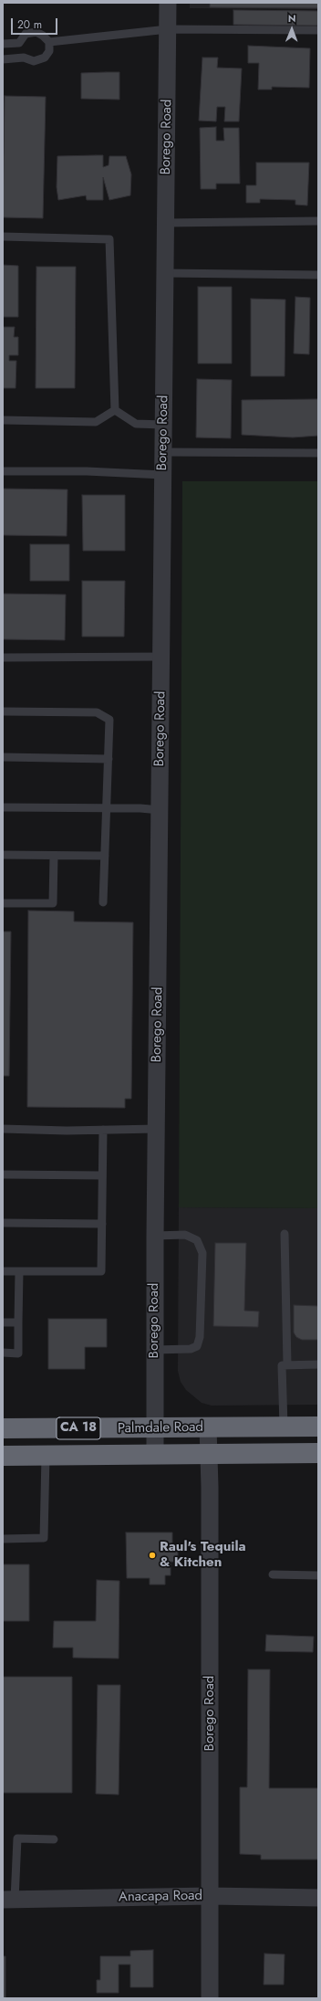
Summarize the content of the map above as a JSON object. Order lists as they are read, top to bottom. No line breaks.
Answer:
{"streets":{"highway":["CA 18","Palmdale Road"],"street":["Borego Road","Anacapa Road"]},"crossings":[["Borego Road","Palmdale Road"],["Borego Road","Anacapa Road"]],"places":["Raul's Tequila & Kitchen"],"scale_bar":"20 m","north":"top"}
